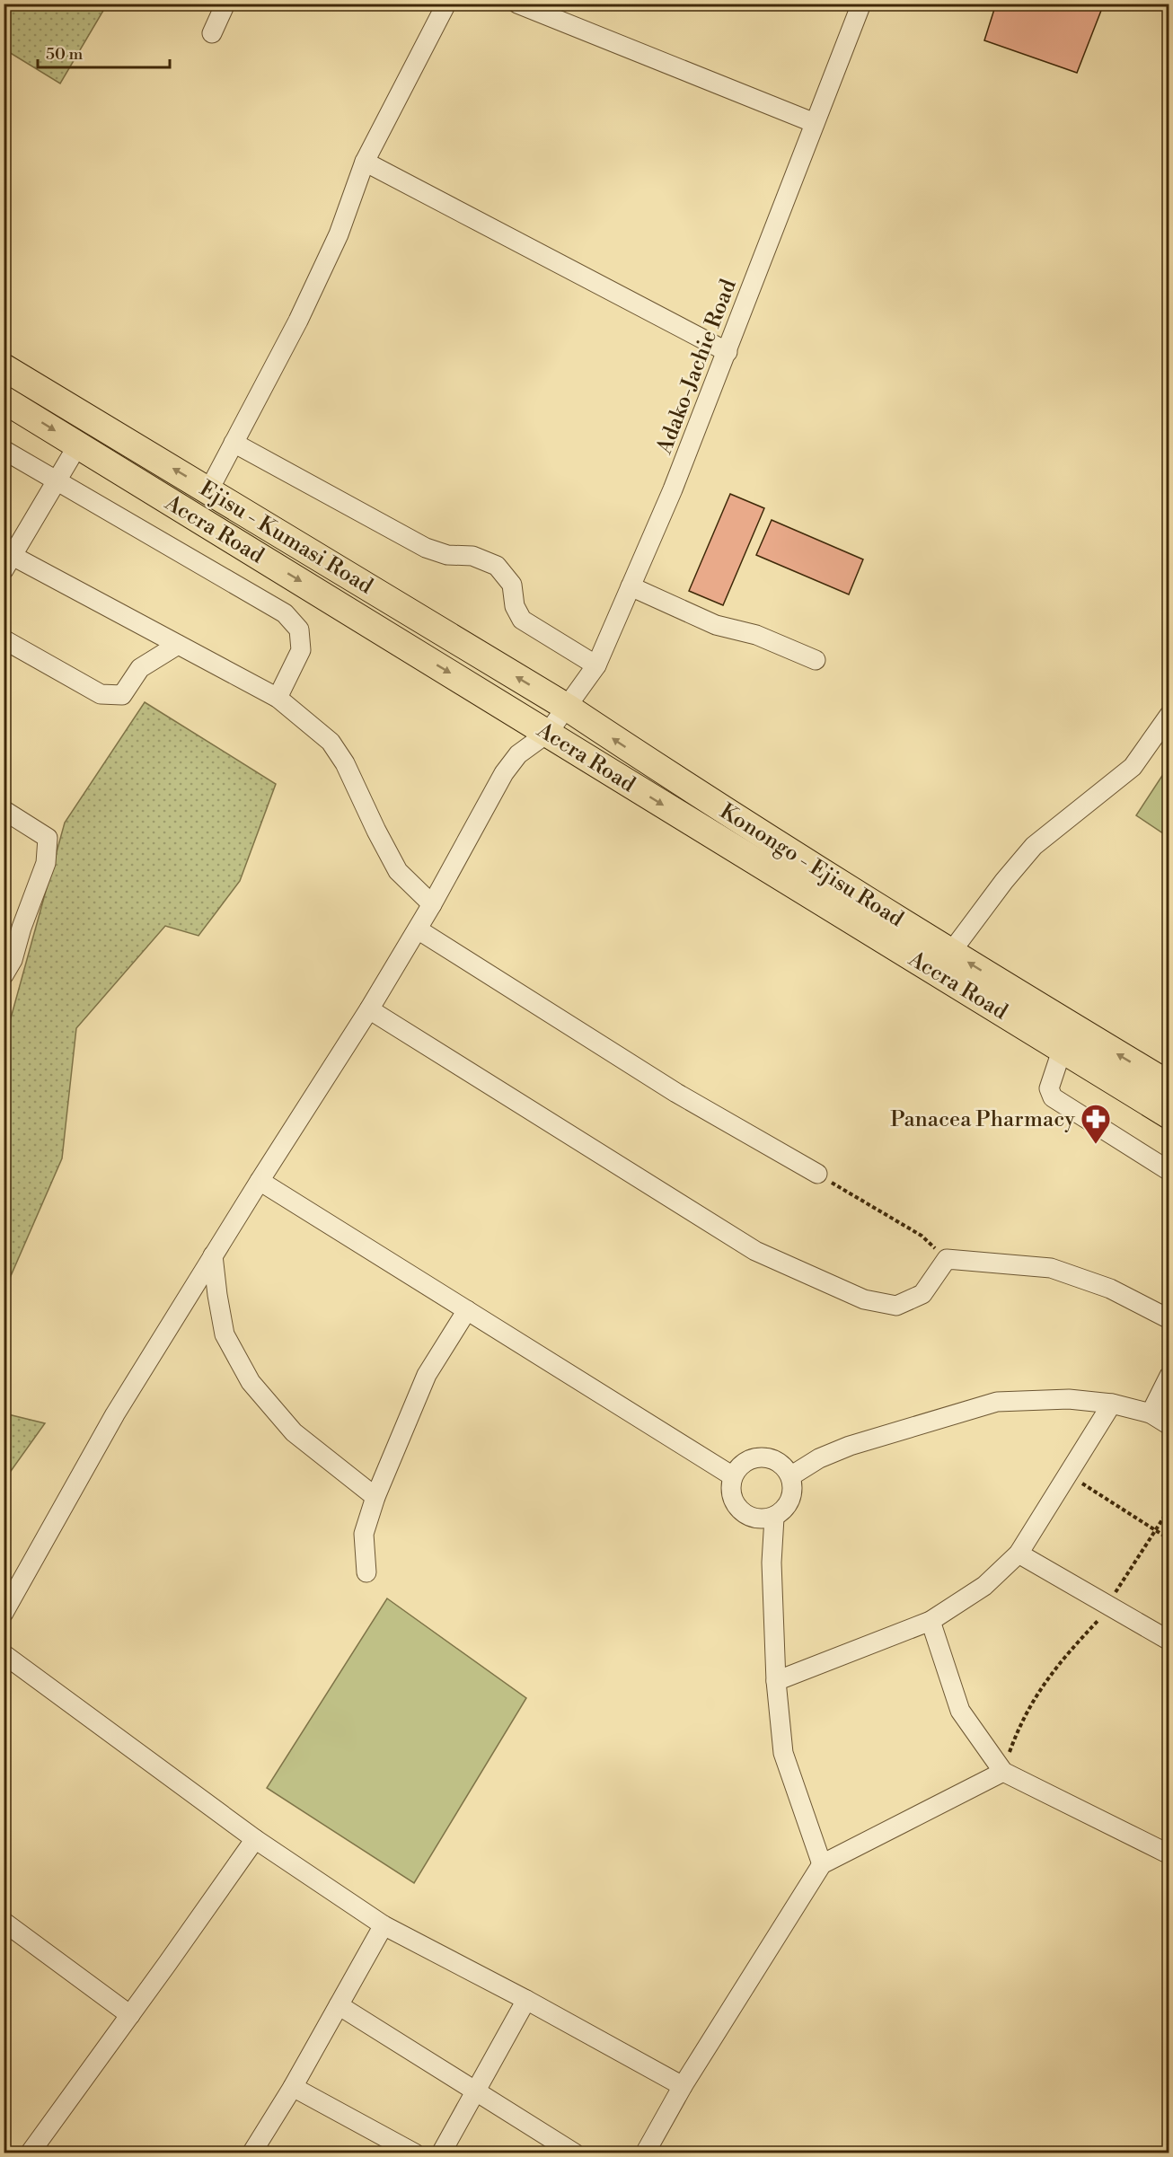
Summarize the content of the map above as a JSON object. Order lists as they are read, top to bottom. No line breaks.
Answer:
{"streets":{"highway":["Accra Road","Ejisu - Kumasi Road","Konongo - Ejisu Road"],"street":["Adako-Jachie Road"]},"crossings":[["Adako-Jachie Road","Accra Road"],["Adako-Jachie Road","Ejisu - Kumasi Road"],["Adako-Jachie Road","Konongo - Ejisu Road"],["Ejisu - Kumasi Road","Konongo - Ejisu Road"]],"one_way":["Accra Road","Ejisu - Kumasi Road","Konongo - Ejisu Road"],"places":{"pharmacy":["Panacea Pharmacy"]},"scale_bar":"50 m"}
